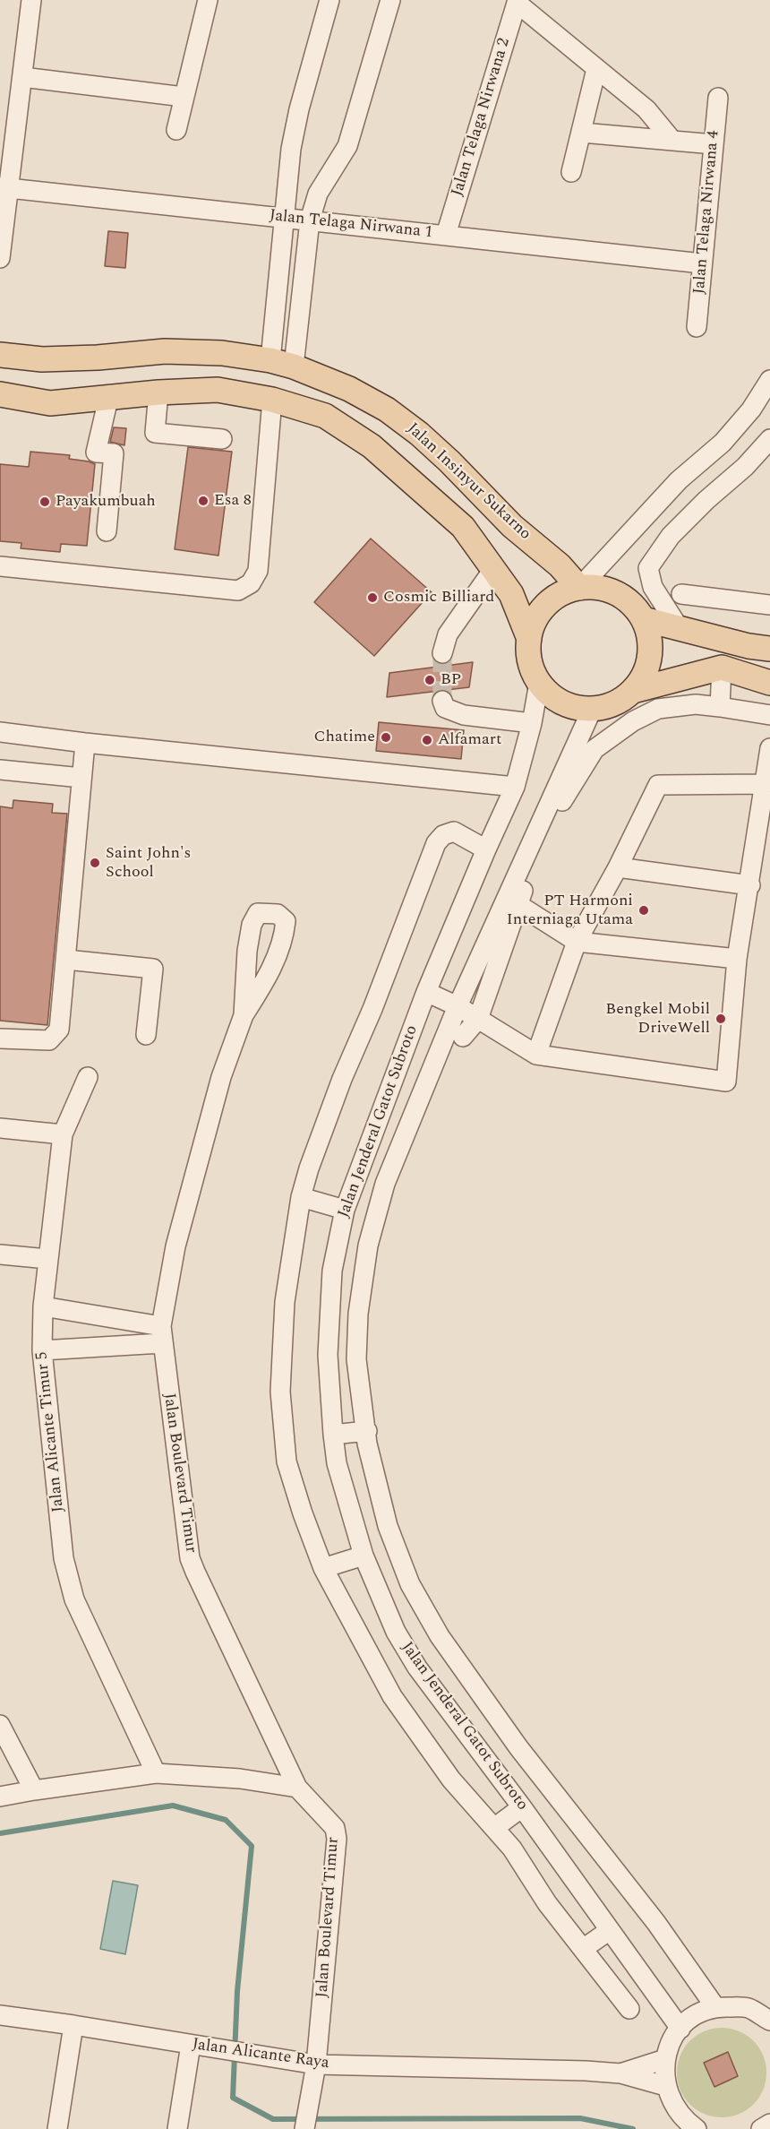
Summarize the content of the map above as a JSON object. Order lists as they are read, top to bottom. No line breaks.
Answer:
{"streets":{"main road":["Jalan Insinyur Sukarno"],"street":["Jalan Telaga Nirwana 2","Jalan Telaga Nirwana 4","Jalan Telaga Nirwana 1","Jalan Jenderal Gatot Subroto","Jalan Alicante Timur 5","Jalan Boulevard Timur","Jalan Alicante Raya"]},"crossings":[["Jalan Telaga Nirwana 2","Jalan Telaga Nirwana 1"],["Jalan Telaga Nirwana 4","Jalan Telaga Nirwana 1"],["Jalan Insinyur Sukarno","Jalan Jenderal Gatot Subroto"],["Jalan Boulevard Timur","Jalan Alicante Raya"]],"places":["Esa 8","Payakumbuah","Cosmic Billiard","BP","Chatime","Alfamart","Saint John's School","PT Harmoni Interniaga Utama","Bengkel Mobil DriveWell"]}
